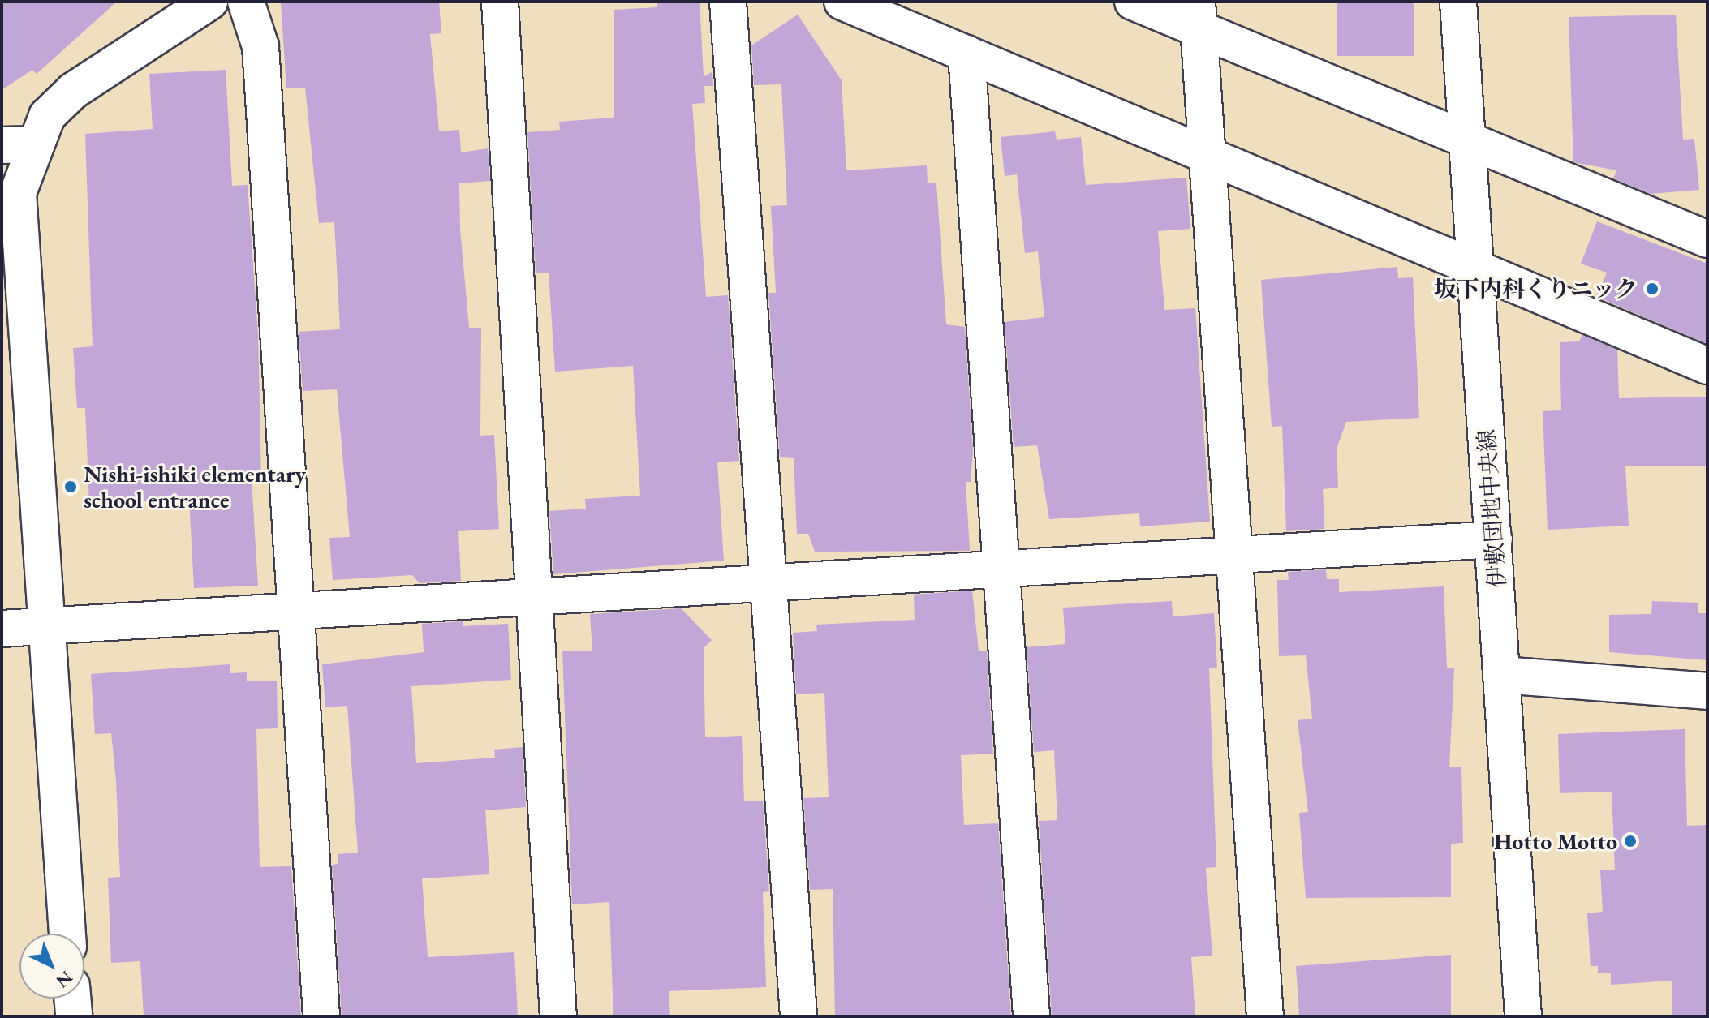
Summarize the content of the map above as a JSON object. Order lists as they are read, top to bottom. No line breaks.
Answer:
{"streets":{"street":["伊敷団地中央線"]},"places":["坂下内科くりニック","Nishi-ishiki elementary school entrance","Hotto Motto"],"north":"bottom right"}
